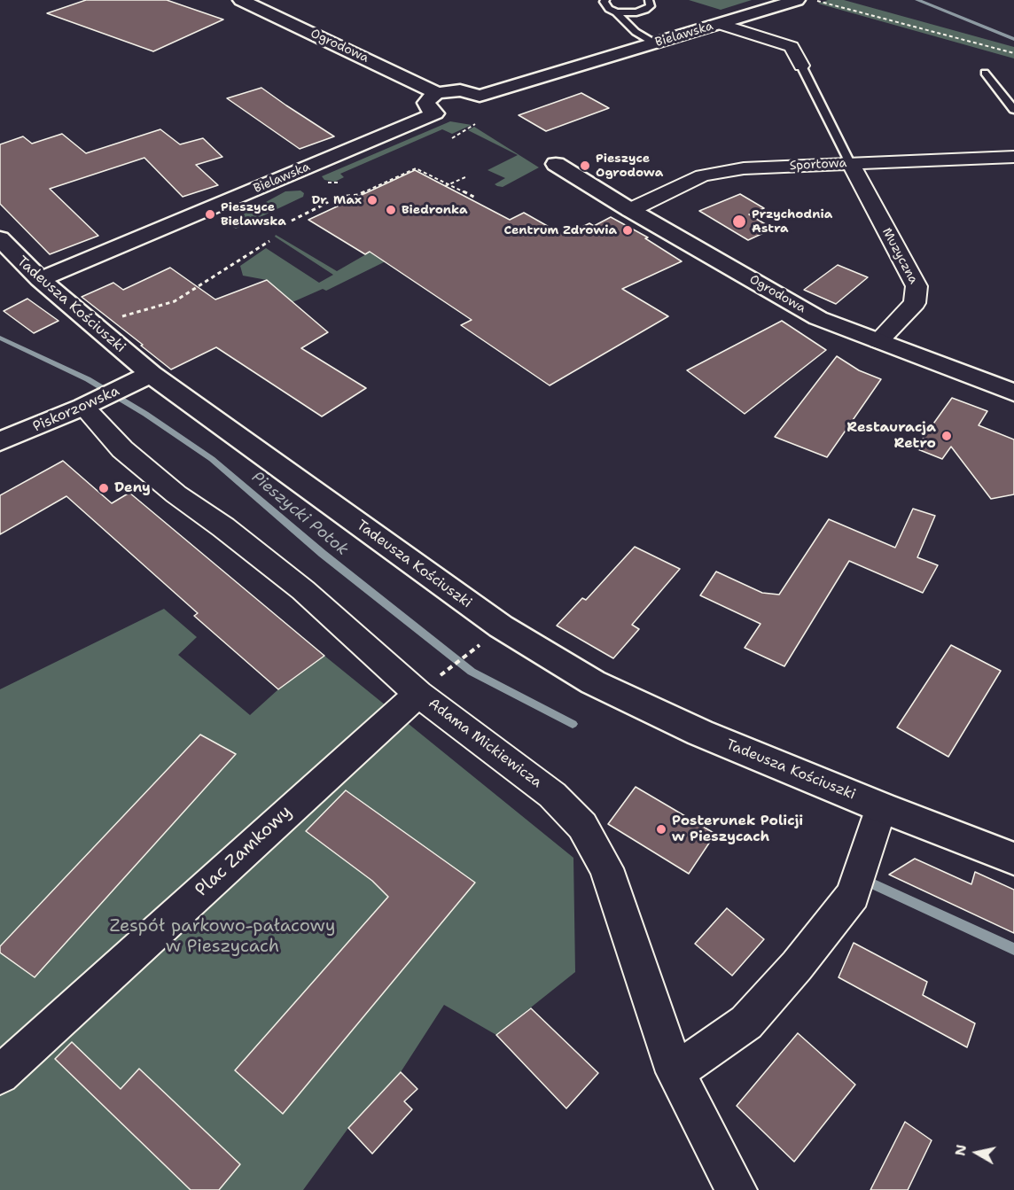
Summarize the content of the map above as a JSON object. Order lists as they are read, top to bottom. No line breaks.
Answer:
{"streets":{"street":["Bielawska","Ogrodowa","Sportowa","Muzyczna","Tadeusza Kościuszki","Piskorzowska","Adama Mickiewicza","Plac Zamkowy"]},"crossings":[["Bielawska","Ogrodowa"],["Bielawska","Tadeusza Kościuszki"],["Ogrodowa","Sportowa"],["Ogrodowa","Muzyczna"],["Sportowa","Muzyczna"],["Tadeusza Kościuszki","Piskorzowska"],["Piskorzowska","Adama Mickiewicza"],["Adama Mickiewicza","Plac Zamkowy"]],"water":["Pieszycki Potok"],"parks":["Zespół parkowo-pałacowy w Pieszycach"],"places":["Pieszyce Ogrodowa","Dr. Max","Biedronka","Pieszyce Bielawska","Przychodnia Astra","Centrum Zdrowia","Restauracja Retro","Deny","Posterunek Policji w Pieszycach"],"north":"left"}
